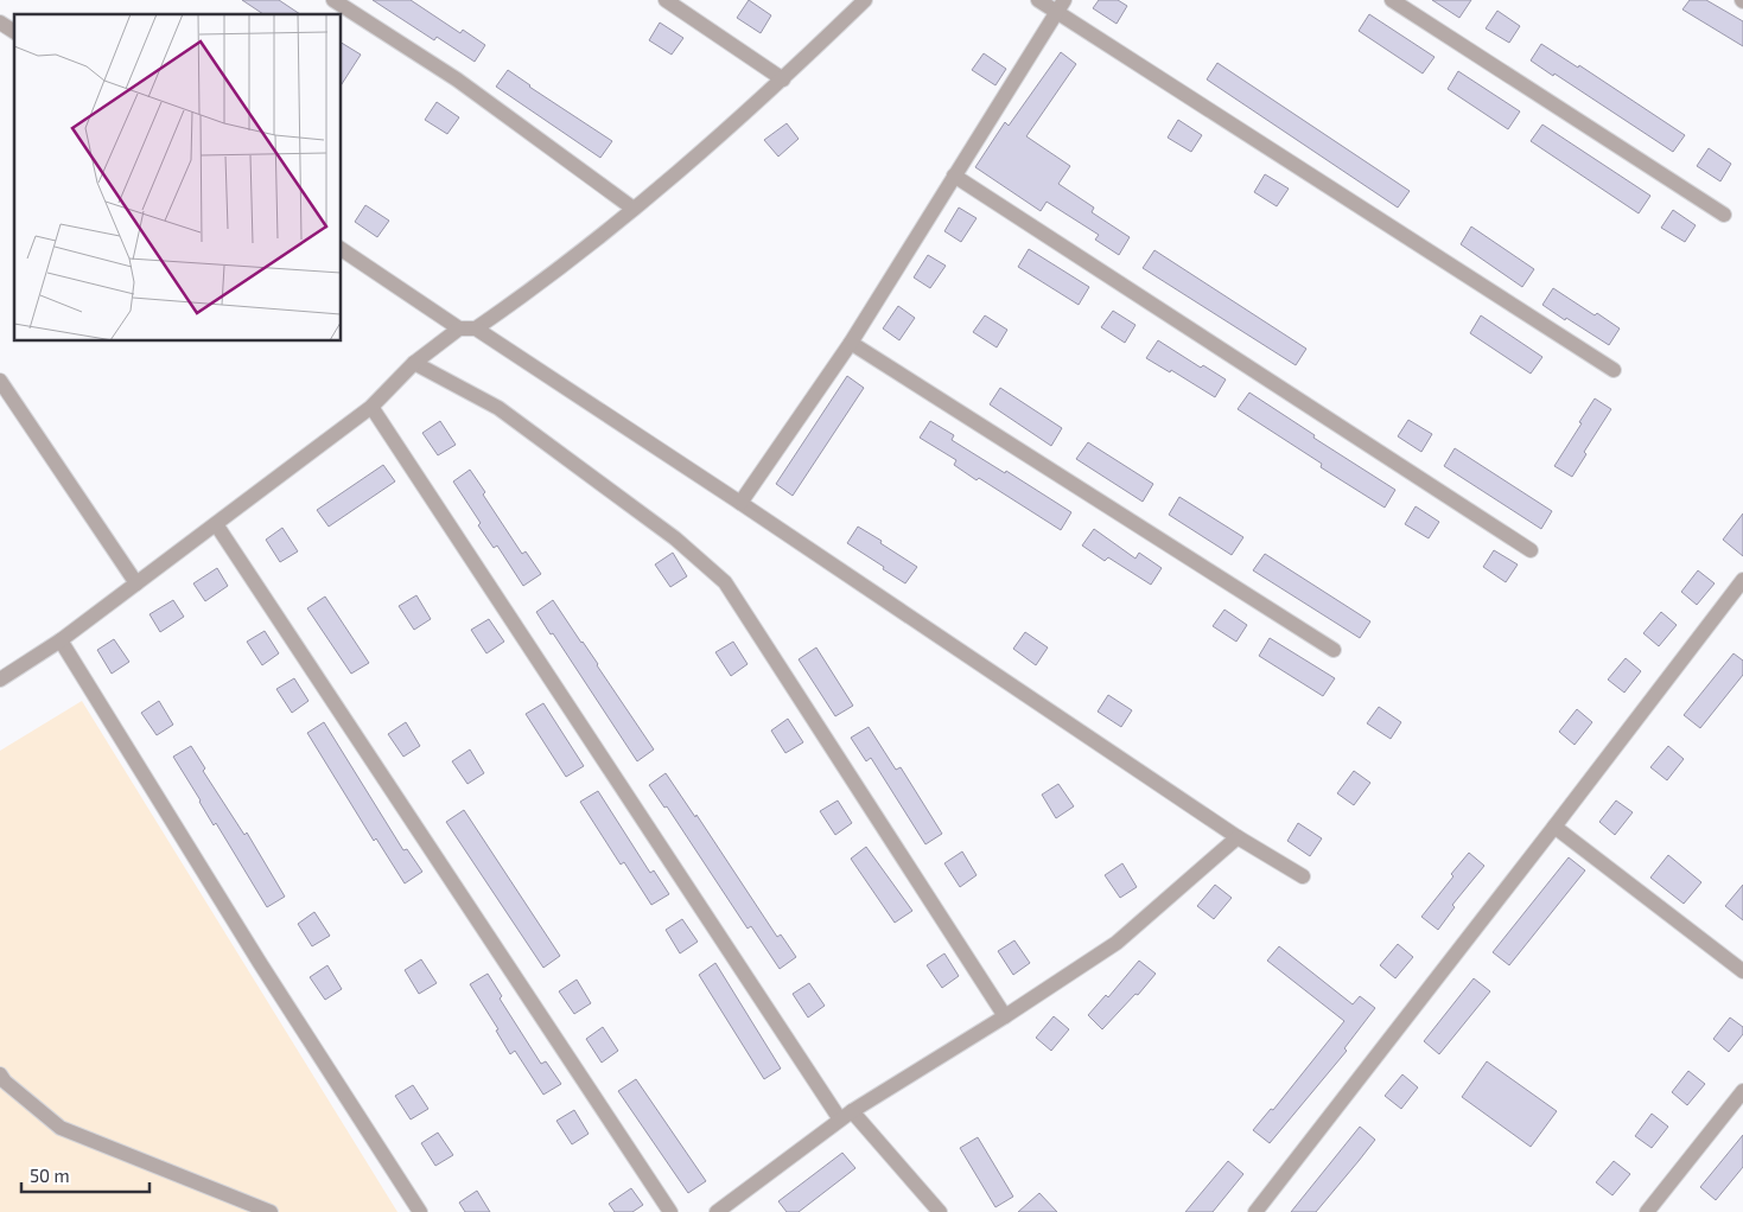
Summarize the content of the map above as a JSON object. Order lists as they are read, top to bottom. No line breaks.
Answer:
{"scale_bar":"50 m"}
